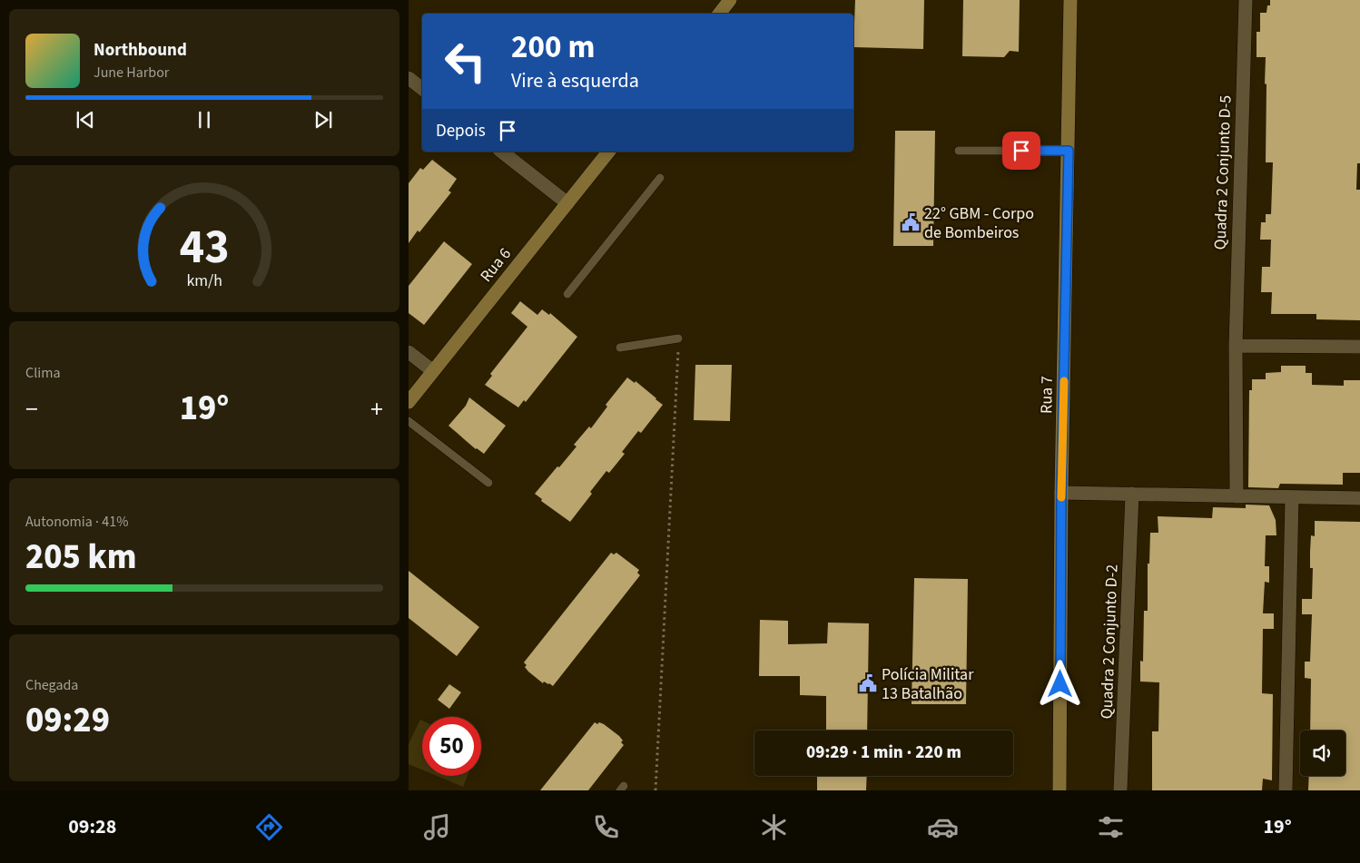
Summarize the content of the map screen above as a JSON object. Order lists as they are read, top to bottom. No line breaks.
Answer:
{"streets":{"main road":["Rua 6","Rua 7"],"street":["Quadra 2 Conjunto D-5","Quadra 2 Conjunto D-2"]},"places":{"public building":["22° GBM - Corpo de Bombeiros","Polícia Militar 13 Batalhão"]},"page":{"turn":["200 m","Vire à esquerda"],"song":["Northbound","June Harbor"],"then":"Depois","tile":["Clima",["Autonomia · 41%","205 km"],["Chegada","09:29"]],"heat":["−","19°","+"],"limit":"50","trip":"09:29 · 1 min · 220 m","tabs":["09:28","19°"],"gauge":["43","km/h"]}}
